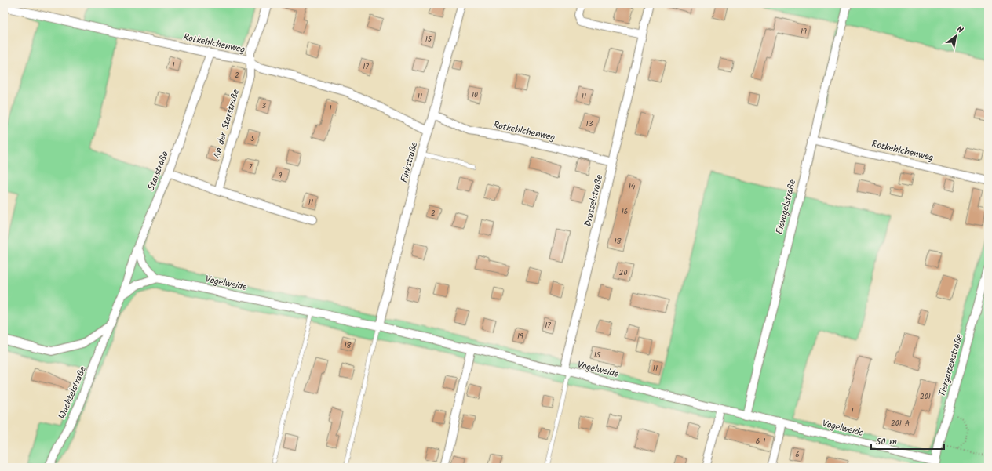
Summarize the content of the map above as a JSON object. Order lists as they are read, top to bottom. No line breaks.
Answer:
{"streets":{"street":["Rotkehlchenweg","An der Starstraße","Finkstraße","Starstraße","Drosselstraße","Eisvogelstraße","Vogelweide","Tiergartenstraße","Wachtelstraße"]},"crossings":[["Rotkehlchenweg","An der Starstraße"],["Rotkehlchenweg","Finkstraße"],["Rotkehlchenweg","Starstraße"],["Rotkehlchenweg","Drosselstraße"],["Rotkehlchenweg","Eisvogelstraße"],["Finkstraße","Vogelweide"],["Drosselstraße","Vogelweide"],["Eisvogelstraße","Vogelweide"],["Vogelweide","Tiergartenstraße"]],"house_numbers":["19","15","1","17","2","10","11","11","3","1","13","5","7","9","14","11","16","2","18","20","17","19","18","15","11","201","1","201 A","6 I","6"],"scale_bar":"50 m","north":"top right"}
